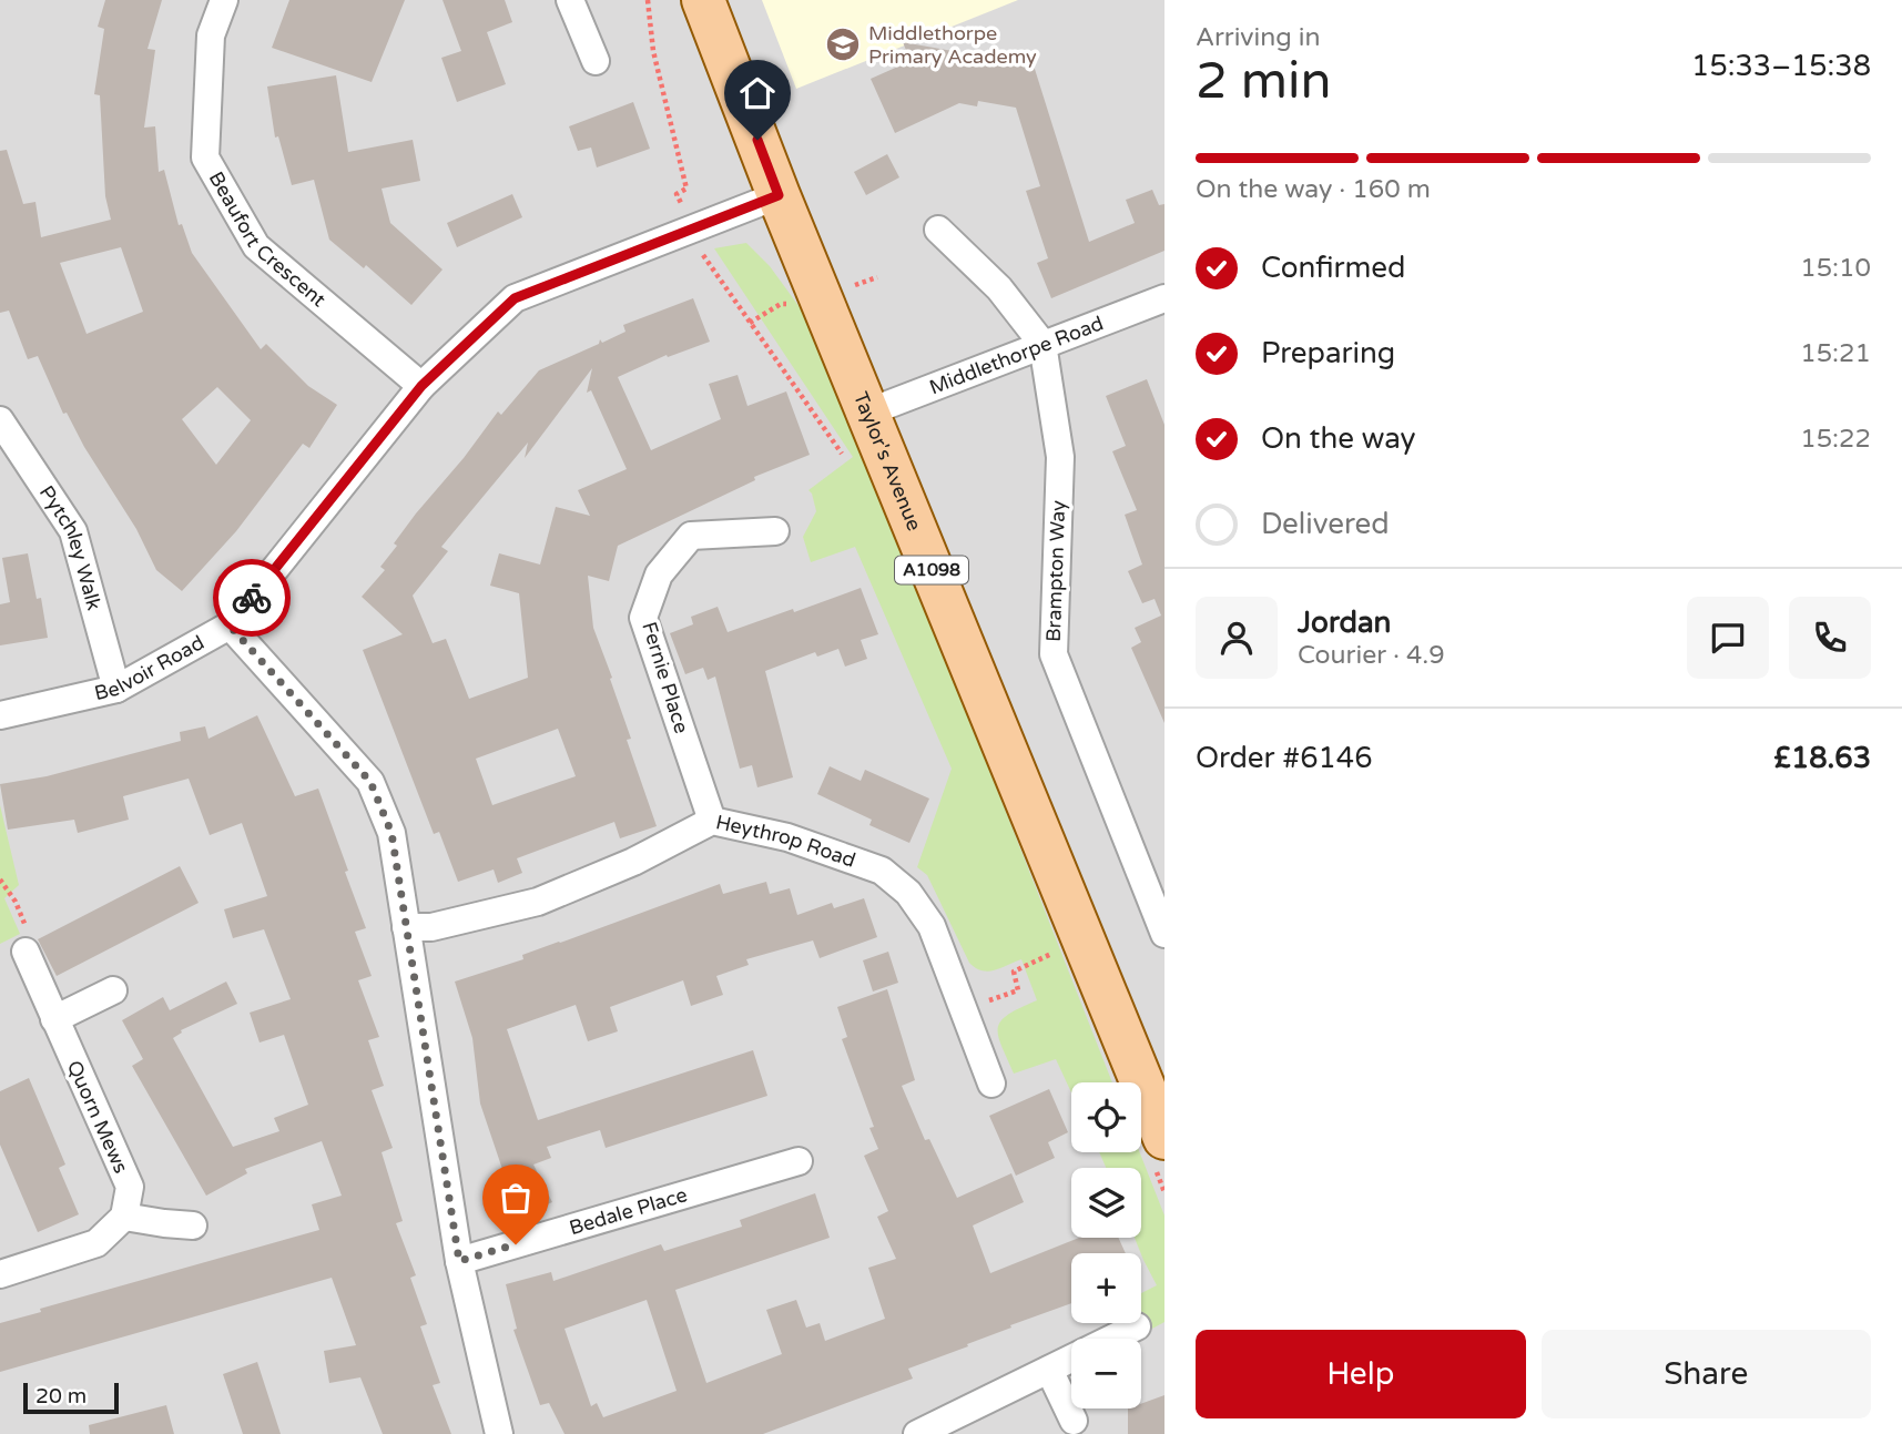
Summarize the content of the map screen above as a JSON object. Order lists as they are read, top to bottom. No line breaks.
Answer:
{"streets":{"main road":["Taylor's Avenue","A1098"],"street":["Beaufort Crescent","Middlethorpe Road","Pytchley Walk","Brampton Way","Belvoir Road","Fernie Place","Heythrop Road","Quorn Mews","Bedale Place"]},"crossings":[["Beaufort Crescent","Belvoir Road"],["Middlethorpe Road","Taylor's Avenue"],["Middlethorpe Road","Brampton Way"],["Taylor's Avenue","Belvoir Road"],["Pytchley Walk","Belvoir Road"],["Fernie Place","Heythrop Road"]],"places":{"school or university":["Middlethorpe Primary Academy"]},"scale_bar":"20 m","page":{"heading":["2 min","Arriving in","15:33–15:38"],"panel":["Jordan","Courier · 4.9","Order #6146","£18.63"],"bar":"On the way · 160 m","list":[["Confirmed","15:10"],["Preparing","15:21"],["On the way","15:22"],"Delivered"],"map_buttons":["+","−"],"buttons":["Help","Share"],"scale":"20 m"}}
